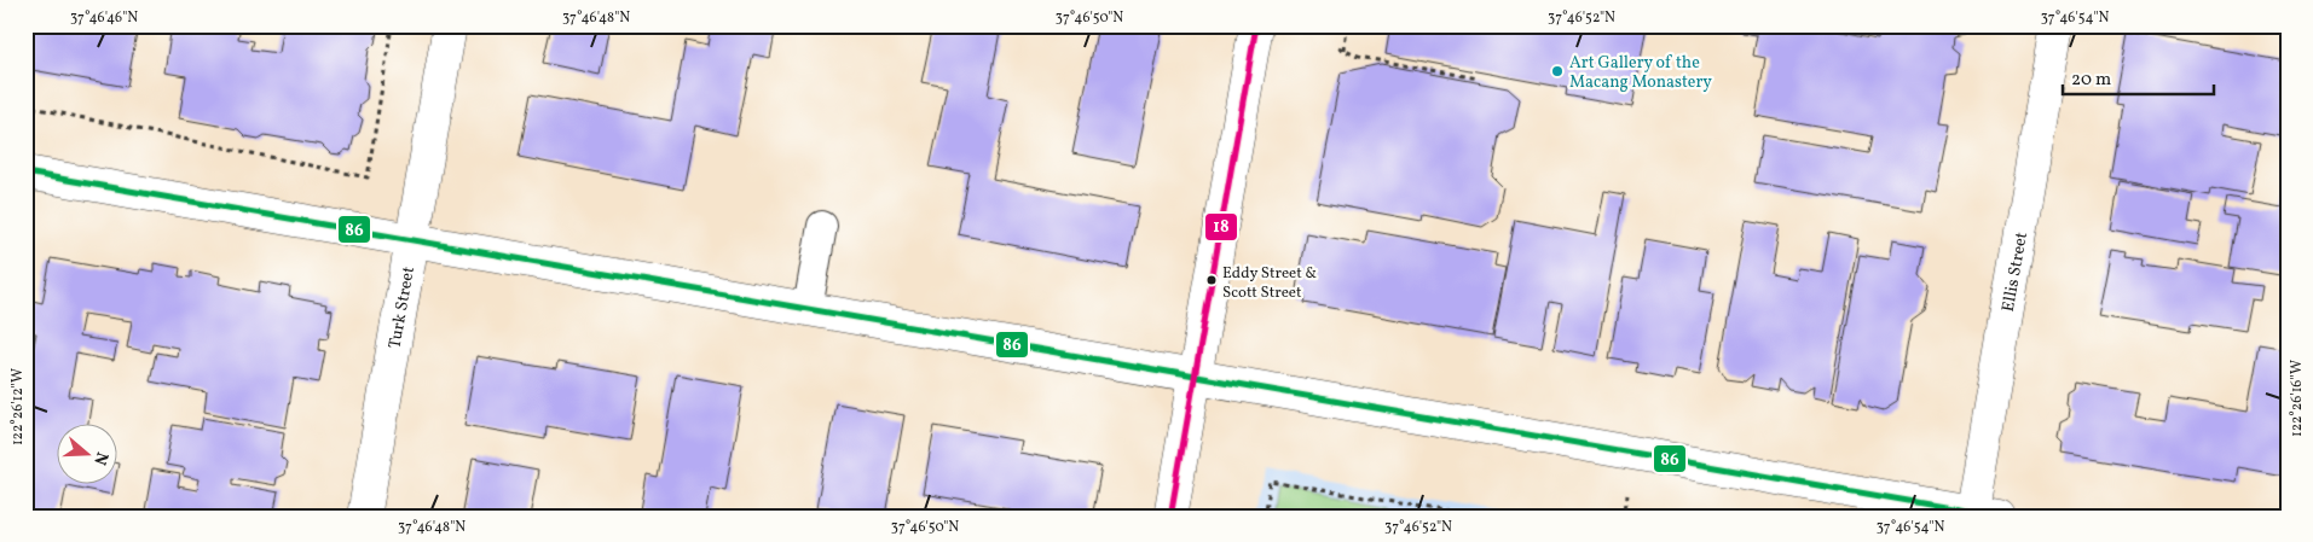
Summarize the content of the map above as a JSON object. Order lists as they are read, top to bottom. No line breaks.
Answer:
{"streets":{"street":["Ellis Street","Turk Street"]},"places":["Art Gallery of the Macang Monastery","Eddy Street & Scott Street"],"lines":["transit line 18","transit line 86"],"scale_bar":"20 m","north":"right","coordinates":["37°46'46\"N","37°46'48\"N","37°46'50\"N","37°46'52\"N","37°46'54\"N","122°26'16\"W","122°26'12\"W"]}
